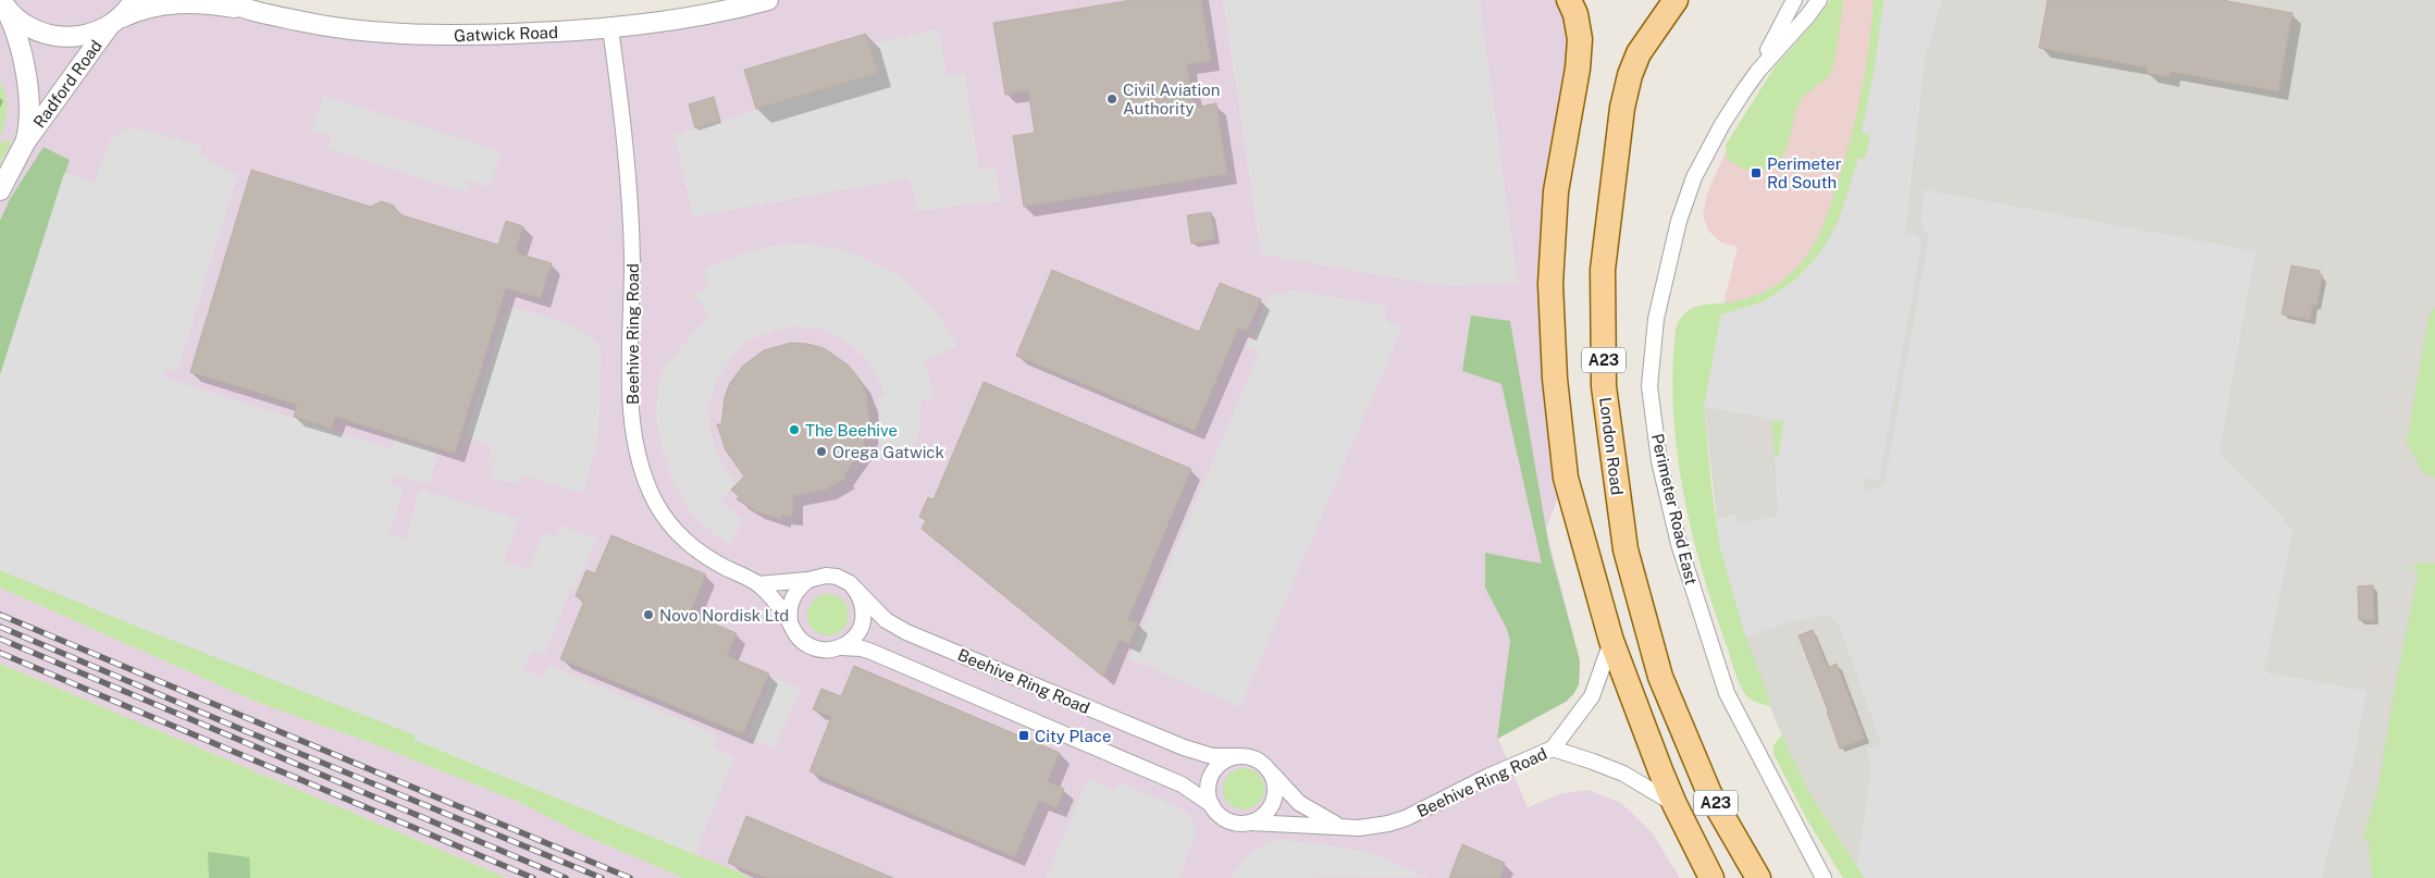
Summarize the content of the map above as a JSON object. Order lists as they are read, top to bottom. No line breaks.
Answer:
{"streets":{"main road":["A23","London Road"],"street":["Gatwick Road","Radford Road","Beehive Ring Road","Perimeter Road East"]},"crossings":[["Gatwick Road","Radford Road"],["Gatwick Road","Beehive Ring Road"],["Beehive Ring Road","A23"]],"places":{"other":["Civil Aviation Authority","The Beehive","Orega Gatwick","Novo Nordisk Ltd"],"transit":["Perimeter Rd South","City Place"]}}
